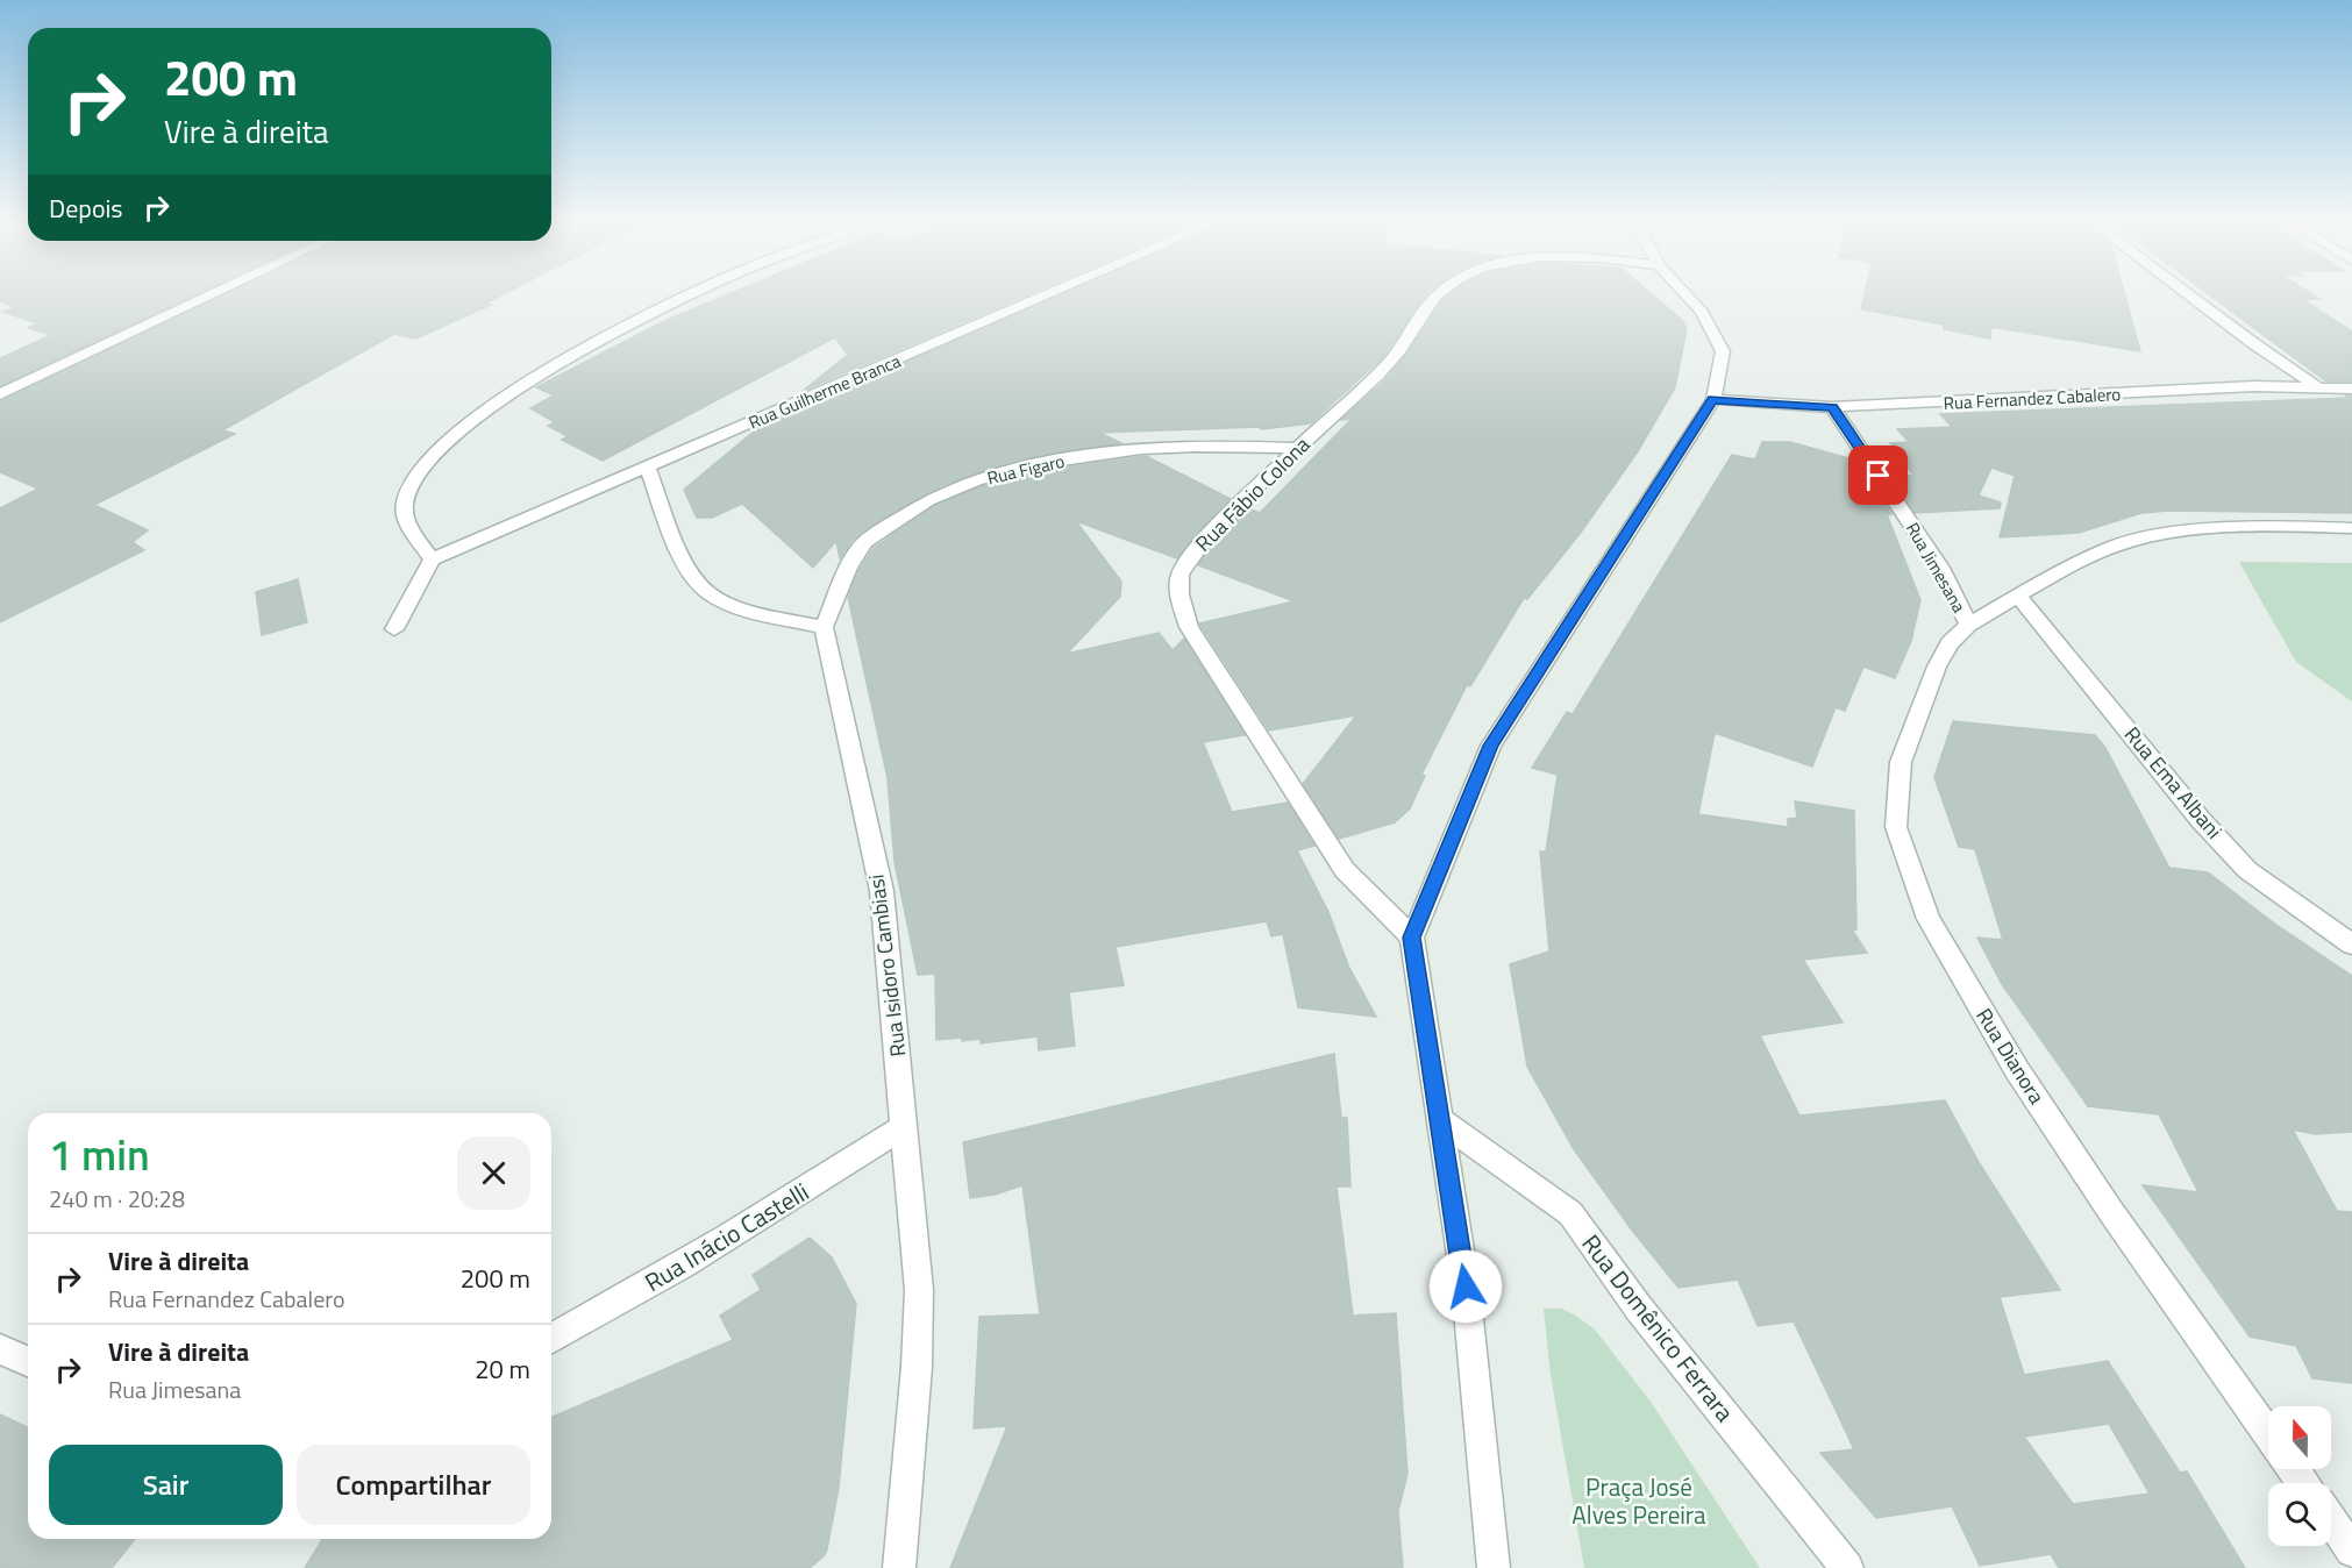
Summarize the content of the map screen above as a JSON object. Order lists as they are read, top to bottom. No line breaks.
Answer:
{"streets":{"street":["Rua Guilherme Branca","Rua Fernandez Cabalero","Rua Figaro","Rua Fábio Colona","Rua Jimesana","Rua Ema Albani","Rua Isidoro Cambiasi","Rua Dianora","Rua Inácio Castelli","Rua Domênico Ferrara"]},"crossings":[["Rua Fernandez Cabalero","Rua Jimesana"],["Rua Figaro","Rua Fábio Colona"],["Rua Figaro","Rua Isidoro Cambiasi"],["Rua Jimesana","Rua Dianora"],["Rua Isidoro Cambiasi","Rua Inácio Castelli"]],"parks":["Praça José Alves Pereira"],"north":"top","page":{"turn":["200 m","Vire à direita"],"then":"Depois","heading":["1 min","240 m · 20:28"],"list":[{"name":"Vire à direita","note":"Rua Fernandez Cabalero","value":"200 m"},{"name":"Vire à direita","note":"Rua Jimesana","value":"20 m"}],"buttons":["Sair","Compartilhar"]}}
